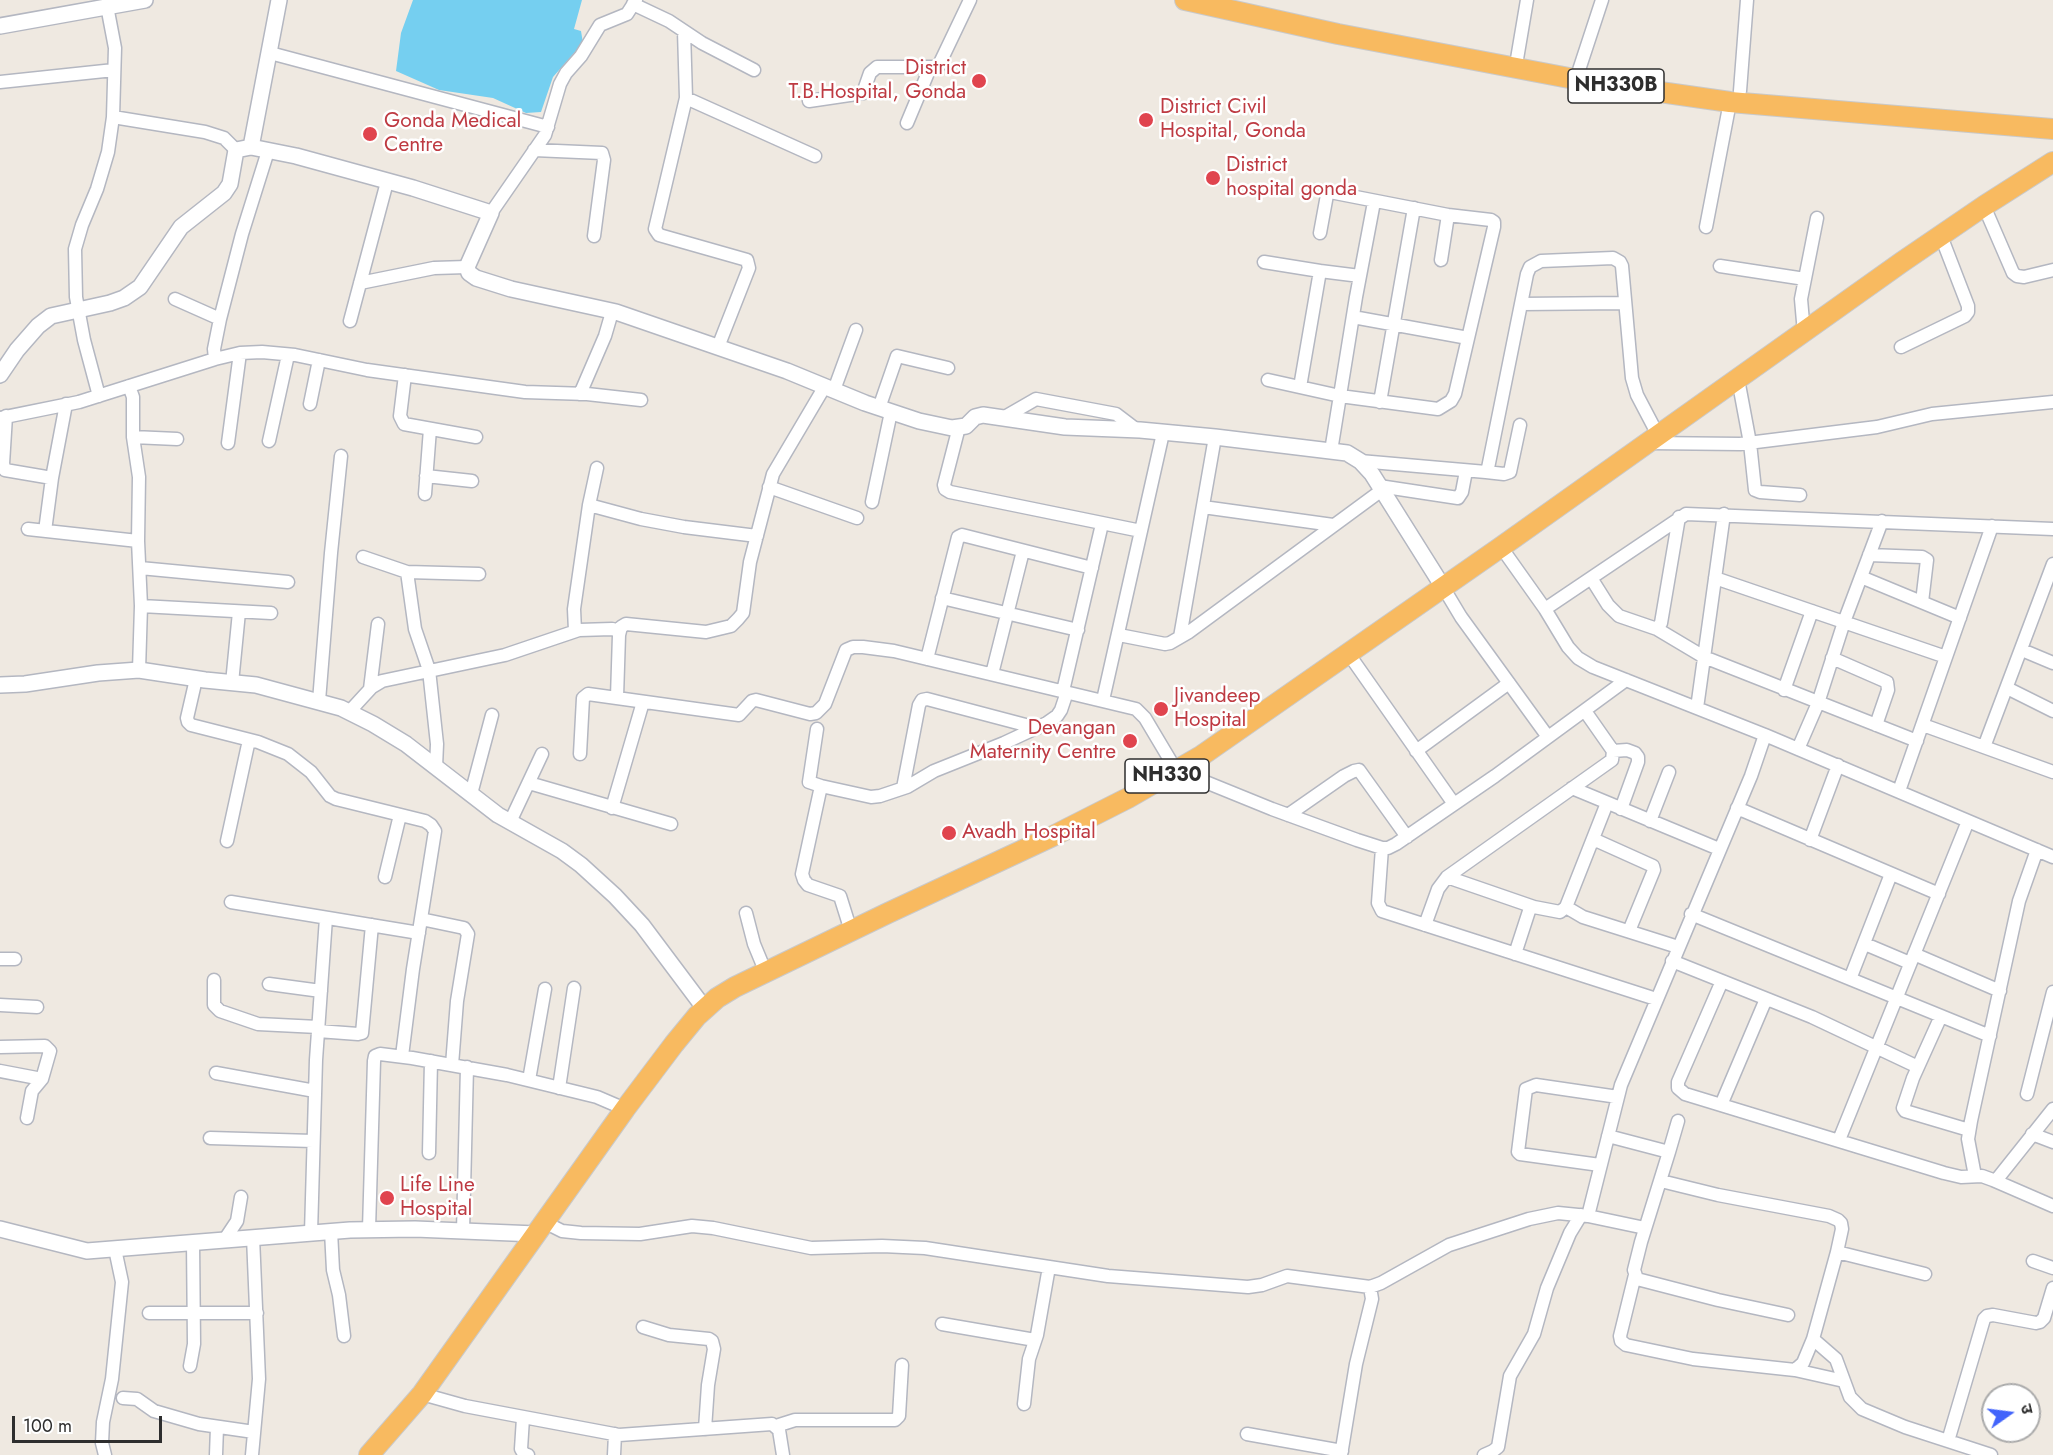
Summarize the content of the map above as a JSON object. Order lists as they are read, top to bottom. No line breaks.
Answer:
{"streets":{"highway":["NH330B","NH330"]},"places":["District T.B.Hospital, Gonda","District Civil Hospital, Gonda","Gonda Medical Centre","District hospital gonda","Jivandeep Hospital","Devangan Maternity Centre","Avadh Hospital","Life Line Hospital"],"scale_bar":"100 m","north":"right"}
